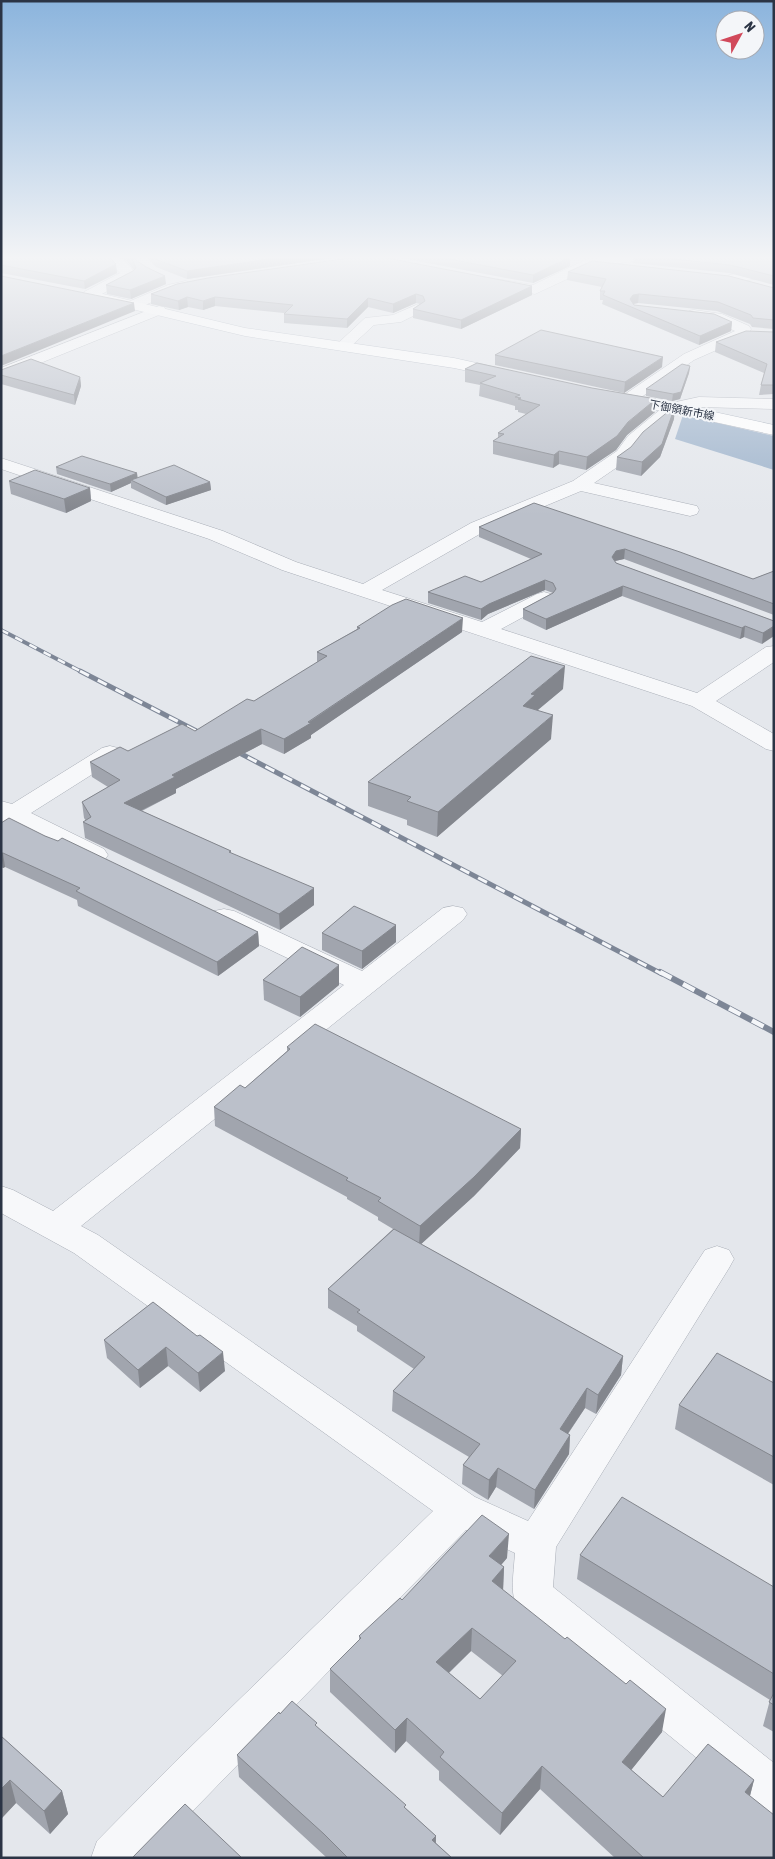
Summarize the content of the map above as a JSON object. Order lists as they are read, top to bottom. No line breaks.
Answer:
{"streets":{"main road":["下御領新市線"]},"north":"top right"}
